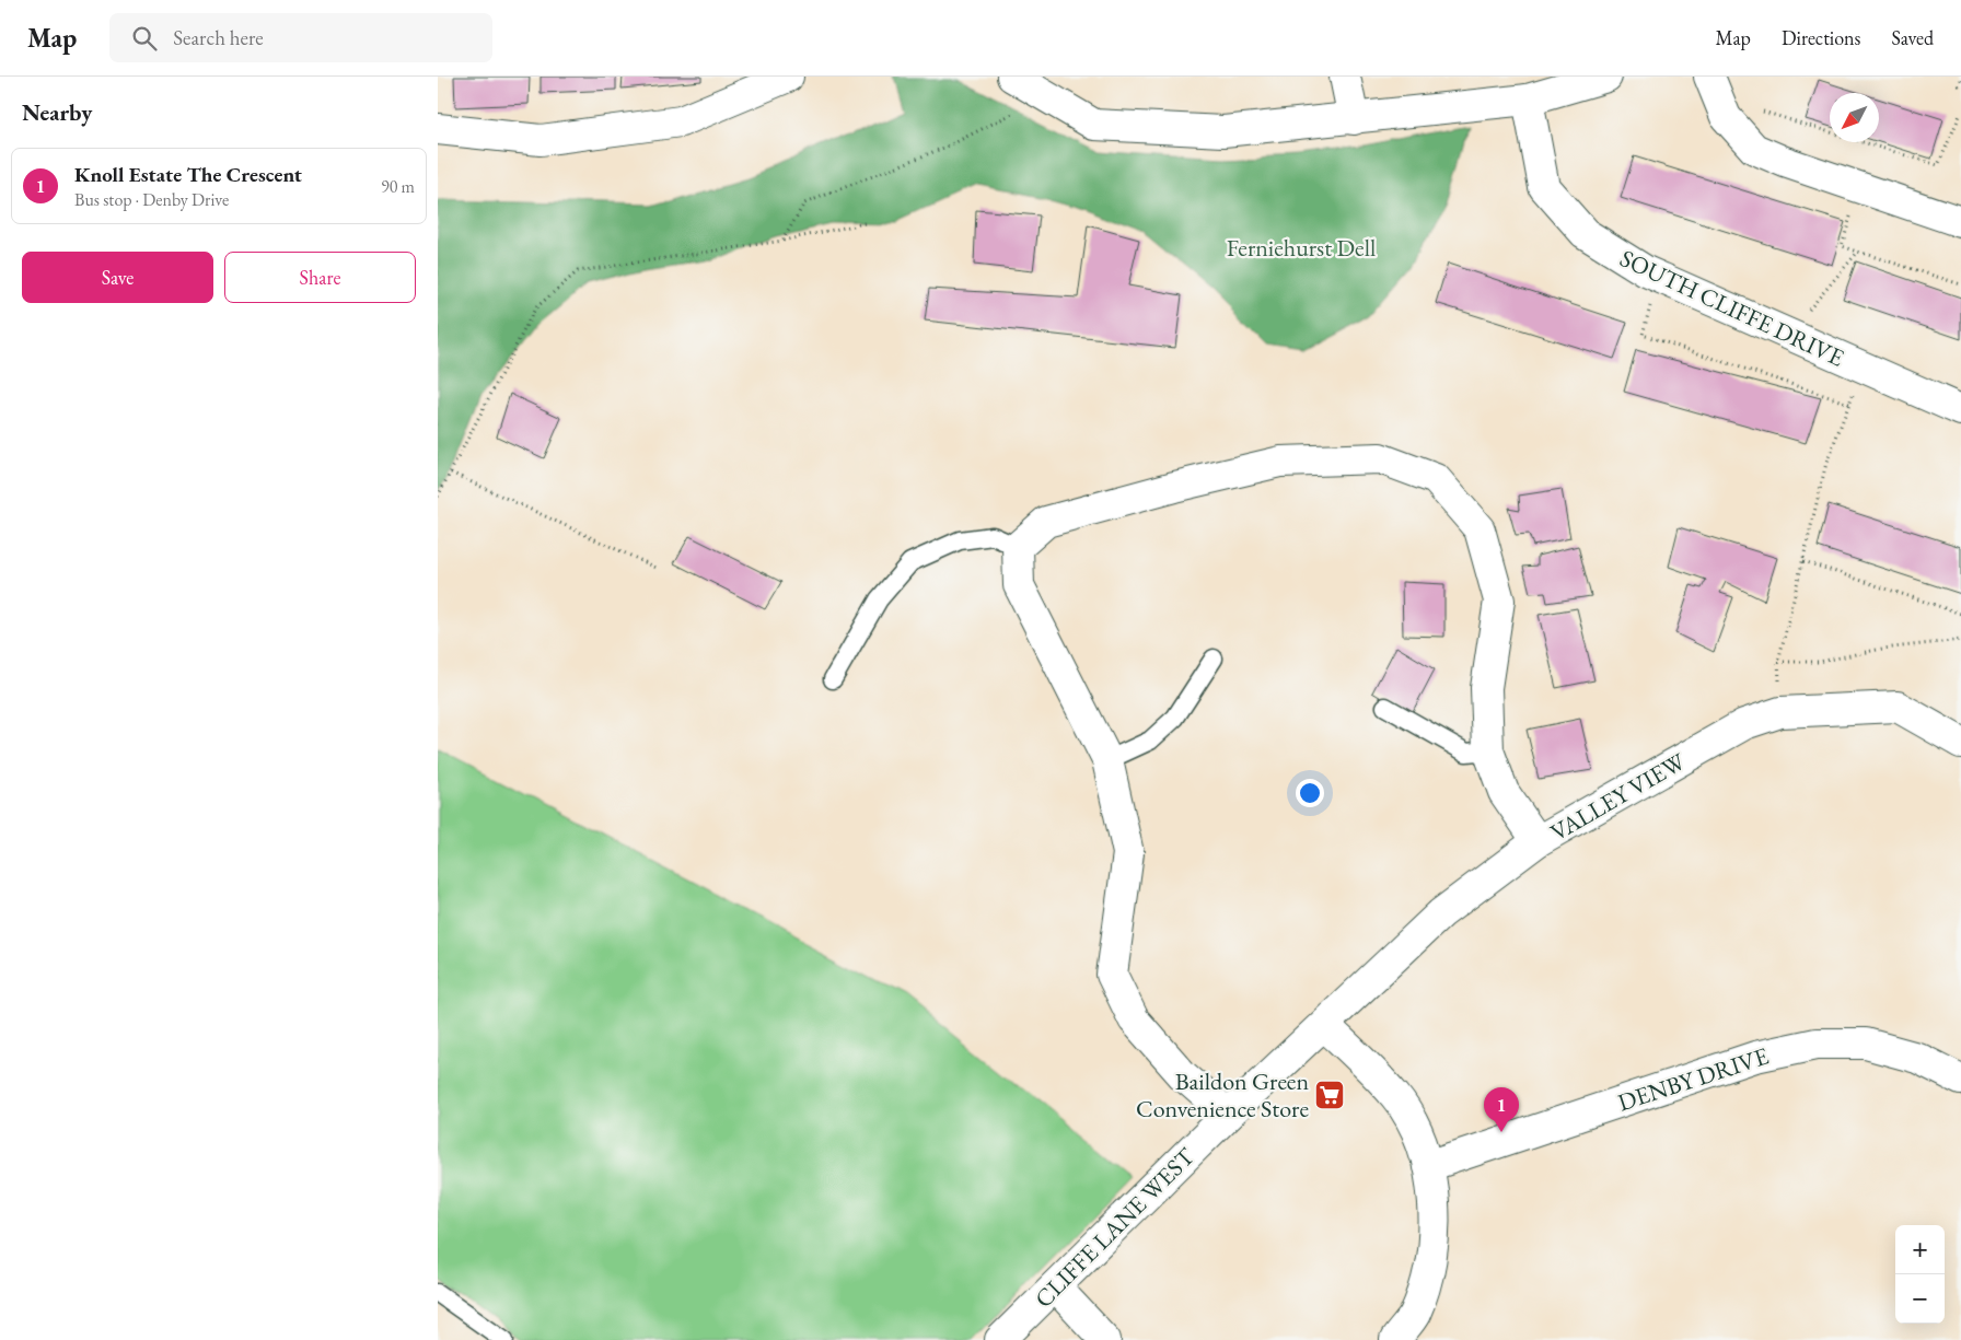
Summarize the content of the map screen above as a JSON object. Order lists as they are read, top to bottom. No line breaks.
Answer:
{"streets":{"street":["SOUTH CLIFFE DRIVE","VALLEY VIEW","DENBY DRIVE","CLIFFE LANE WEST"]},"crossings":[["VALLEY VIEW","CLIFFE LANE WEST"]],"parks":["Ferniehurst Dell"],"places":{"supermarket":["Baildon Green Convenience Store"]},"north":"bottom left","page":{"header":"Map","search":"Search here","nav":["Map","Directions","Saved"],"heading":"Nearby","list":[{"mark":"1","name":"Knoll Estate The Crescent","note":"Bus stop · Denby Drive","value":"90 m"}],"buttons":["Save","Share"],"pins":"1","map_buttons":["+","−"]}}
